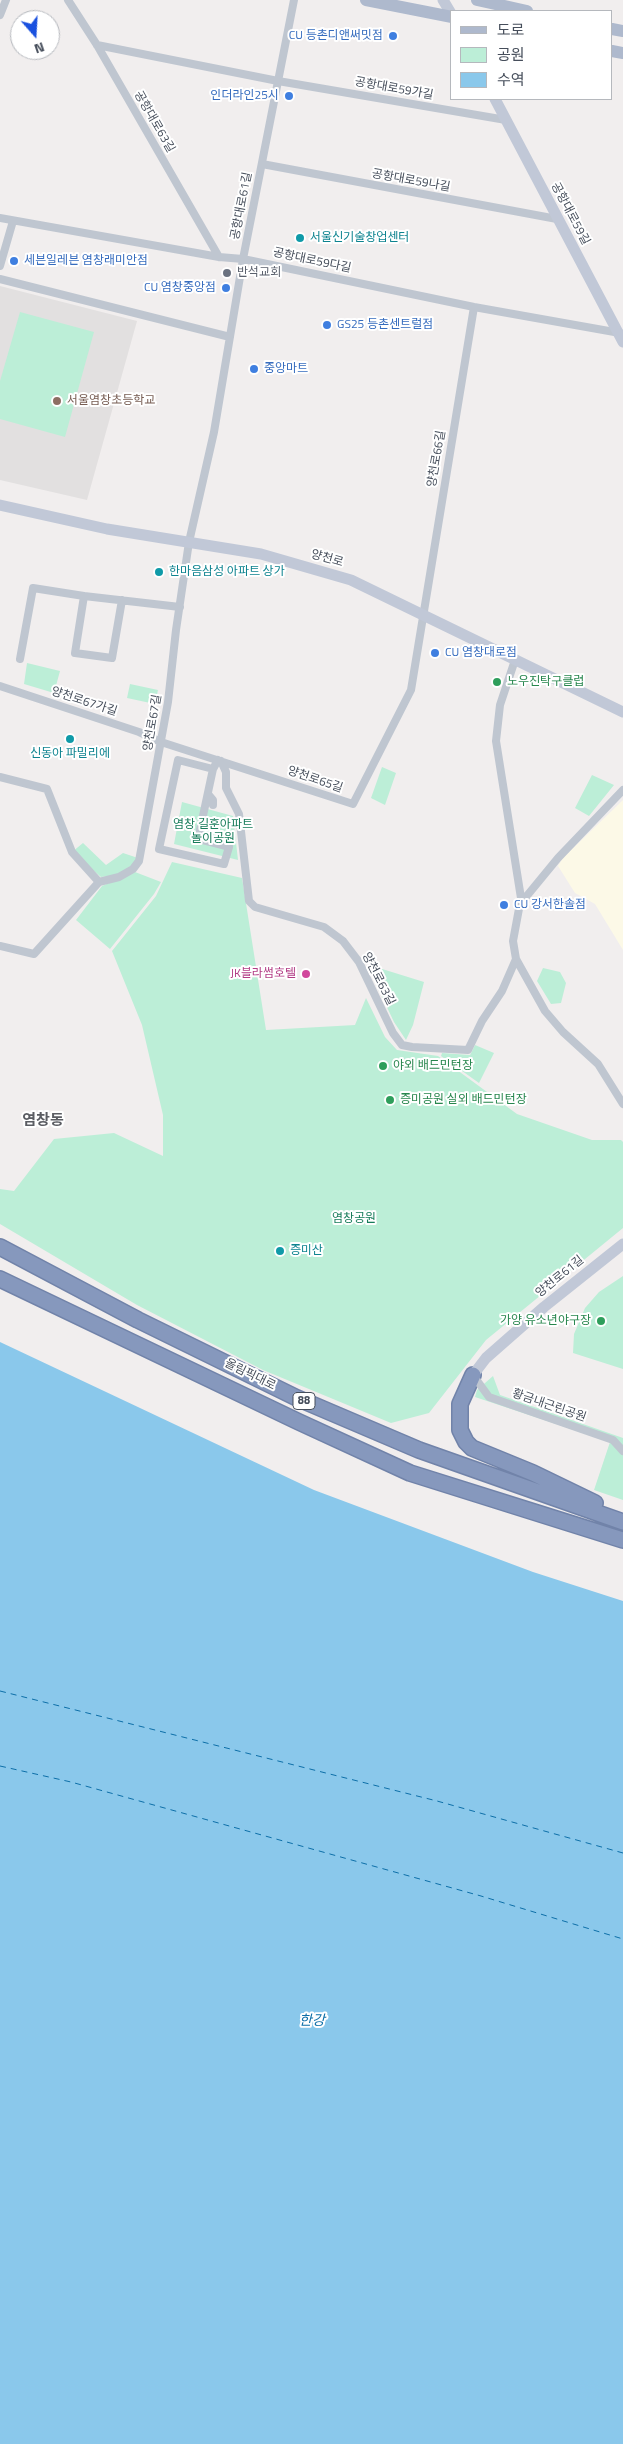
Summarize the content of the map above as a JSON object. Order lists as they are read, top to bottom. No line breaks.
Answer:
{"streets":{"highway":["올림픽대로","88"],"main road":["공항대로59길","양천로","양천로61길"],"street":["공항대로59가길","공항대로63길","공항대로59나길","공항대로61길","공항대로59다길","양천로66길","양천로67가길","양천로67길","양천로65길","양천로63길","황금내근린공원"]},"crossings":[["공항대로59가길","공항대로61길"],["공항대로59가길","공항대로59길"],["공항대로63길","공항대로59다길"],["공항대로59나길","공항대로61길"],["공항대로59나길","공항대로59길"],["공항대로61길","공항대로59다길"],["공항대로61길","양천로"],["공항대로61길","양천로67길"],["공항대로59길","공항대로59다길"],["공항대로59다길","양천로66길"],["양천로66길","양천로"],["양천로66길","양천로65길"],["양천로","양천로67길"],["양천로","양천로65길"],["양천로","양천로63길"],["양천로67가길","양천로67길"],["양천로67가길","양천로65길"],["양천로67길","양천로65길"],["양천로65길","양천로63길"],["양천로61길","황금내근린공원"]],"districts":["염창동"],"water":["한강"],"parks":["염창 길훈아파트 놀이공원","염창공원"],"places":["CU 등촌디앤써밋점","인더라인25시","서울신기술창업센터","세븐일레븐 염창래미안점","반석교회","CU 염창중앙점","GS25 등촌센트럴점","중앙마트","서울염창초등학교","한마음삼성 아파트 상가","CU 염창대로점","노우진탁구클럽","신동아 파밀리에","CU 강서한솔점","JK블라썸호텔","야외 배드민턴장","증미공원 실외 배드민턴장","증미산","가양 유소년야구장"],"legend":["도로","공원","수역"],"north":"bottom"}
